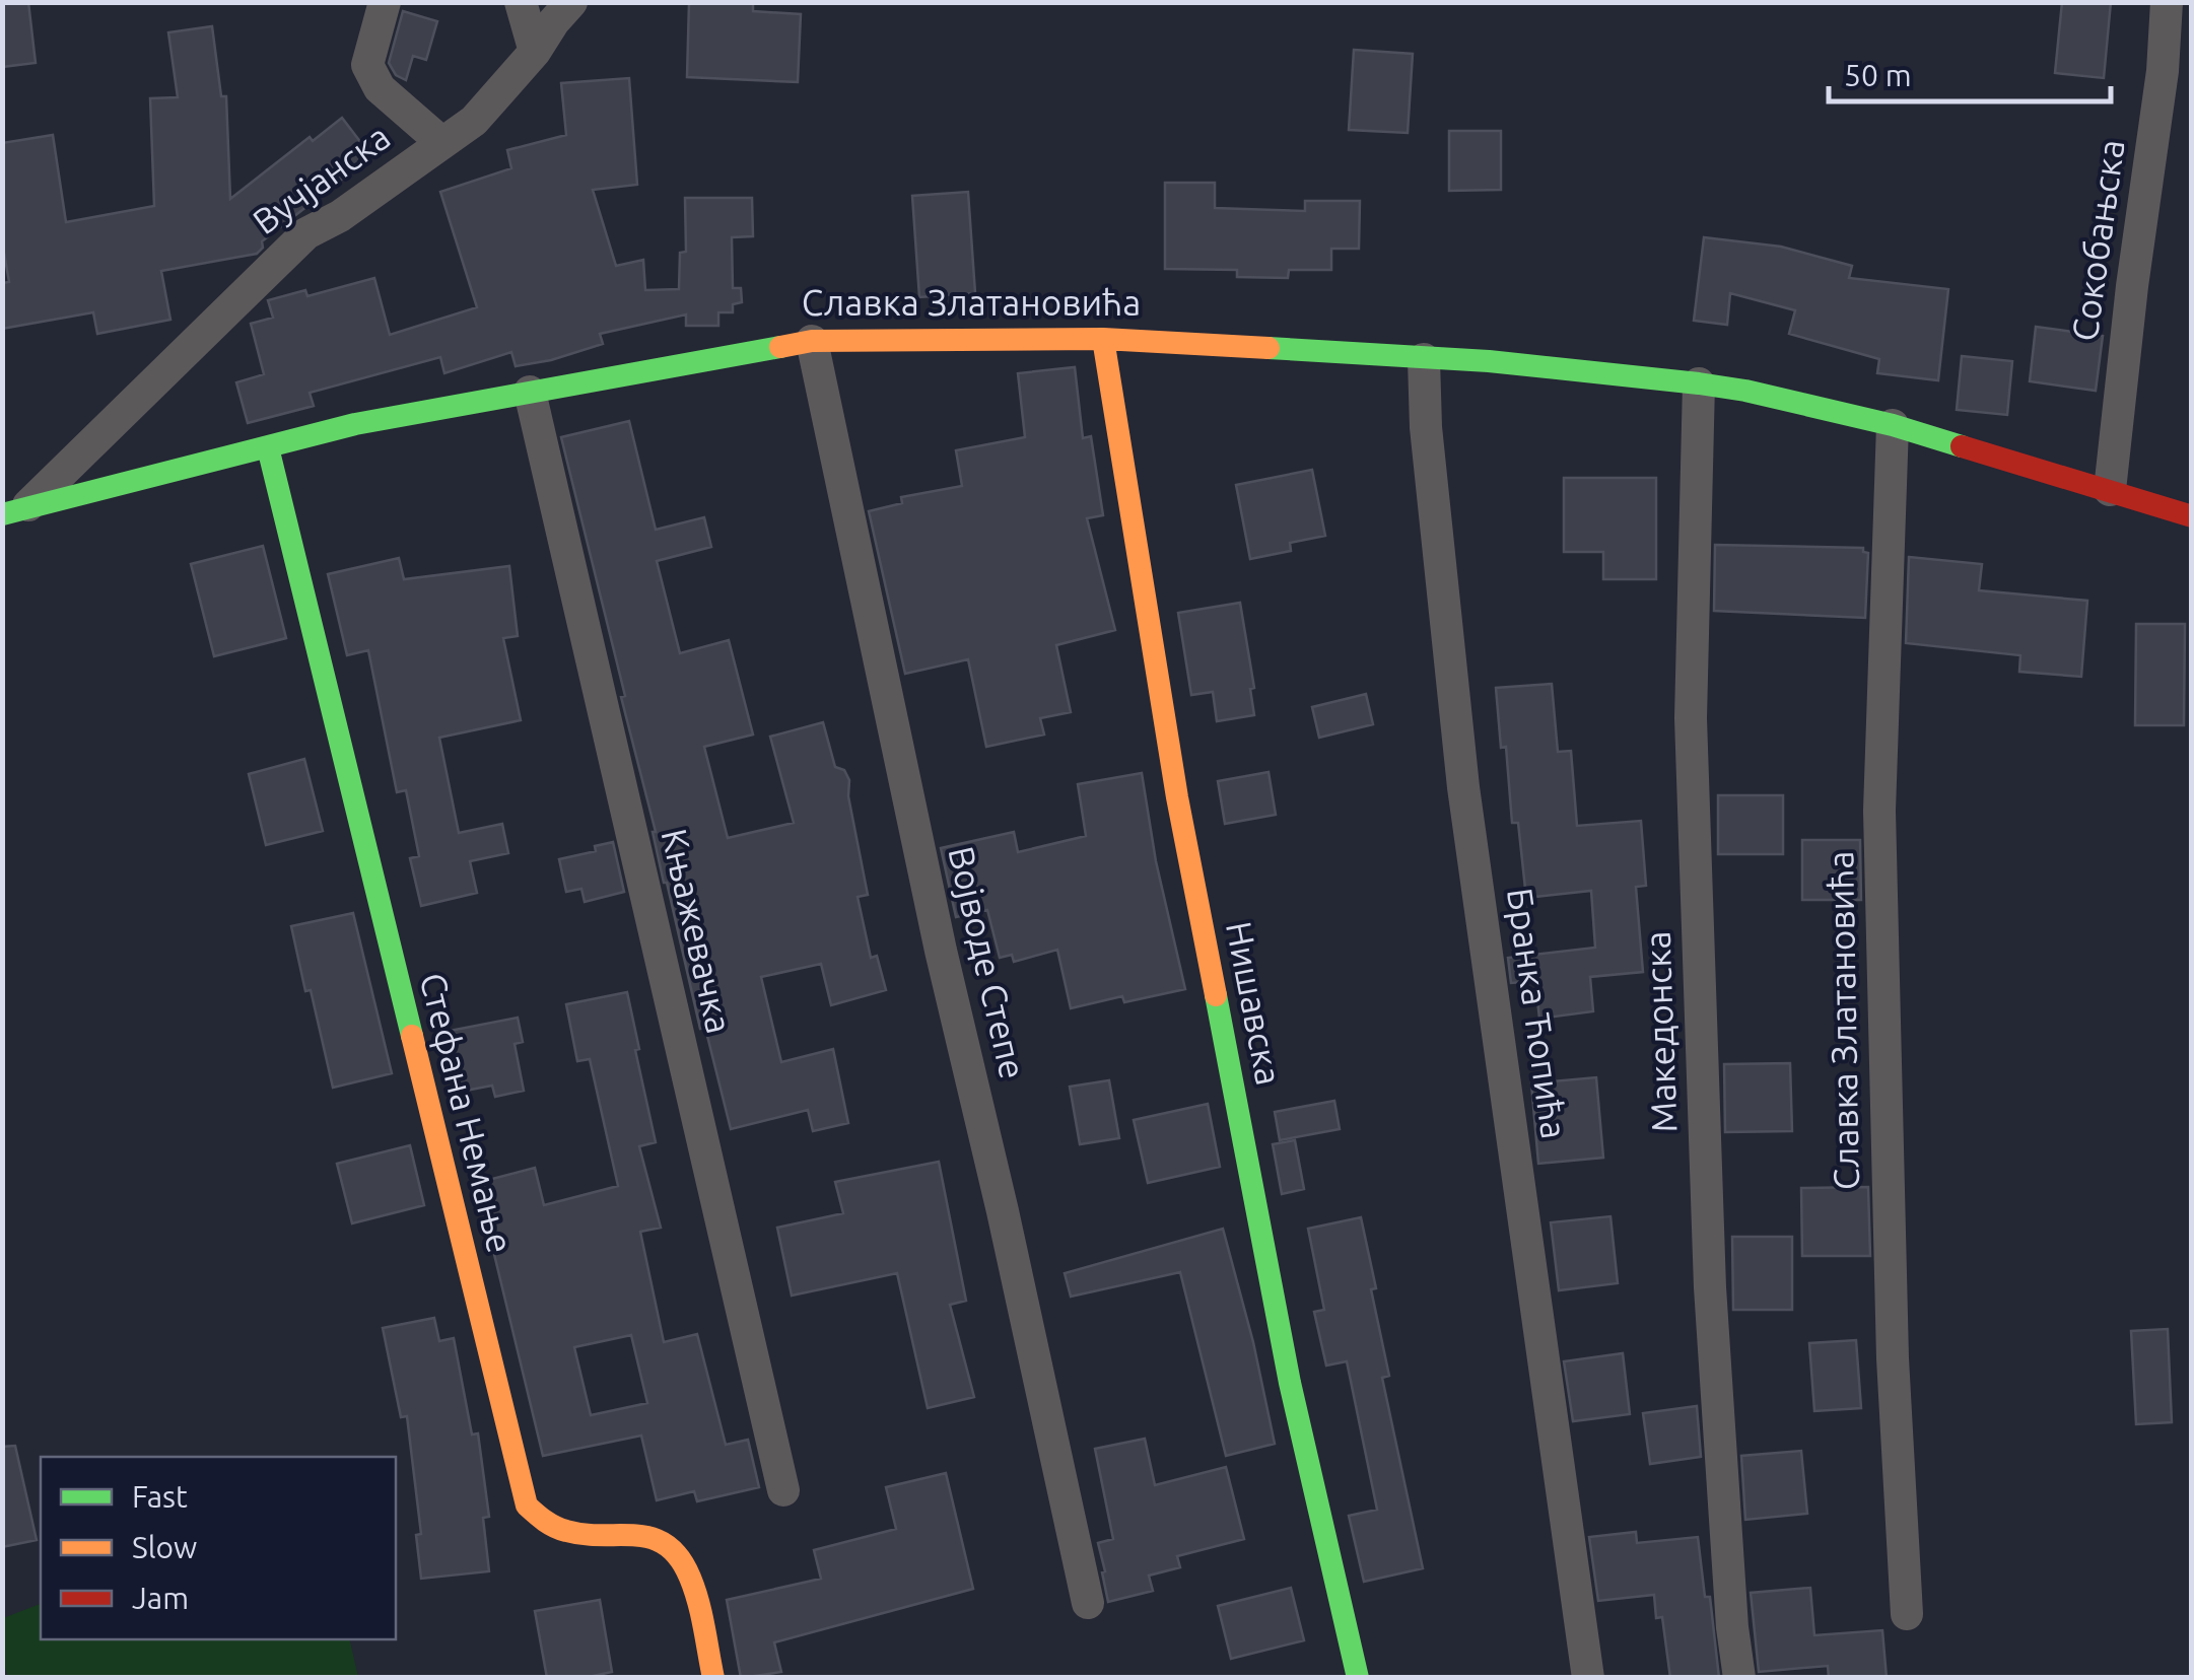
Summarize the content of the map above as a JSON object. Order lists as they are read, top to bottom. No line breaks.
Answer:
{"streets":{"street":["Вучјанска","Сокобањска","Славка Златановића","Књажевачка","Војводе Степе","Нишавска","Бранка Ћопића","Македонска","Стефана Немање"]},"crossings":[["Вучјанска","Славка Златановића"],["Сокобањска","Славка Златановића"],["Славка Златановића","Књажевачка"],["Славка Златановића","Војводе Степе"],["Славка Златановића","Нишавска"],["Славка Златановића","Бранка Ћопића"],["Славка Златановића","Македонска"],["Славка Златановића","Стефана Немање"]],"legend":["Fast","Slow","Jam"],"scale_bar":"50 m"}
